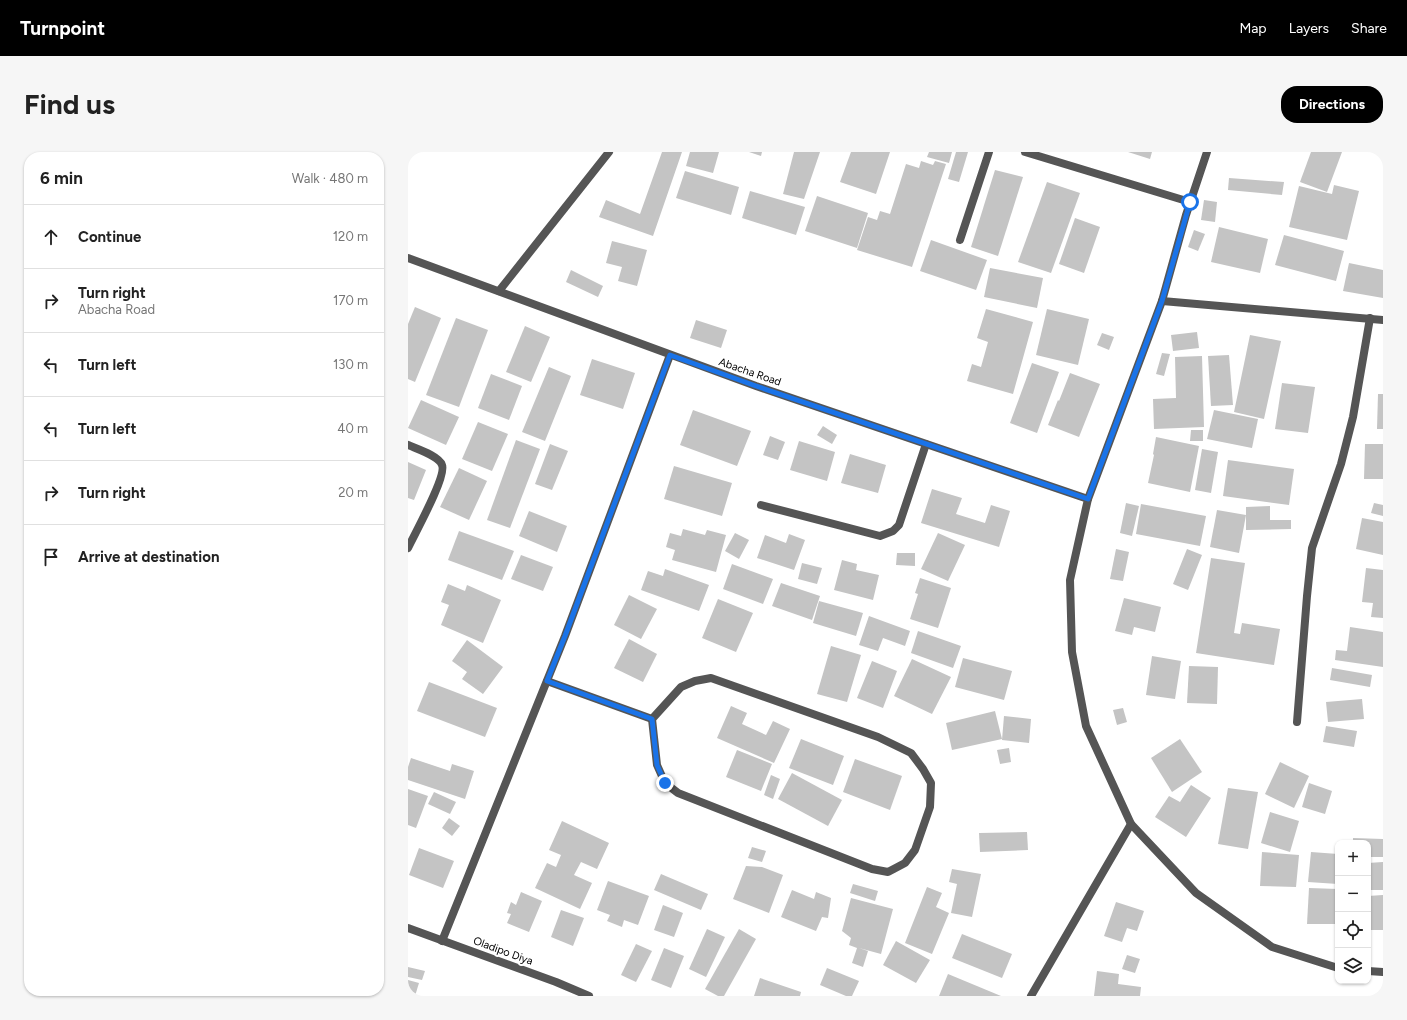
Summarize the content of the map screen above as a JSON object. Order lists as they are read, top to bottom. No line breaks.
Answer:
{"streets":{"street":["Abacha Road","Oladipo Diya"]},"page":{"header":"Turnpoint","nav":["Map","Layers","Share"],"buttons":"Directions","title":"Find us","heading":["6 min","Walk · 480 m"],"list":[["Continue","120 m"],["Turn right","Abacha Road","170 m"],["Turn left","130 m"],["Turn left","40 m"],["Turn right","20 m"],"Arrive at destination"],"map_buttons":["+","−"]}}
